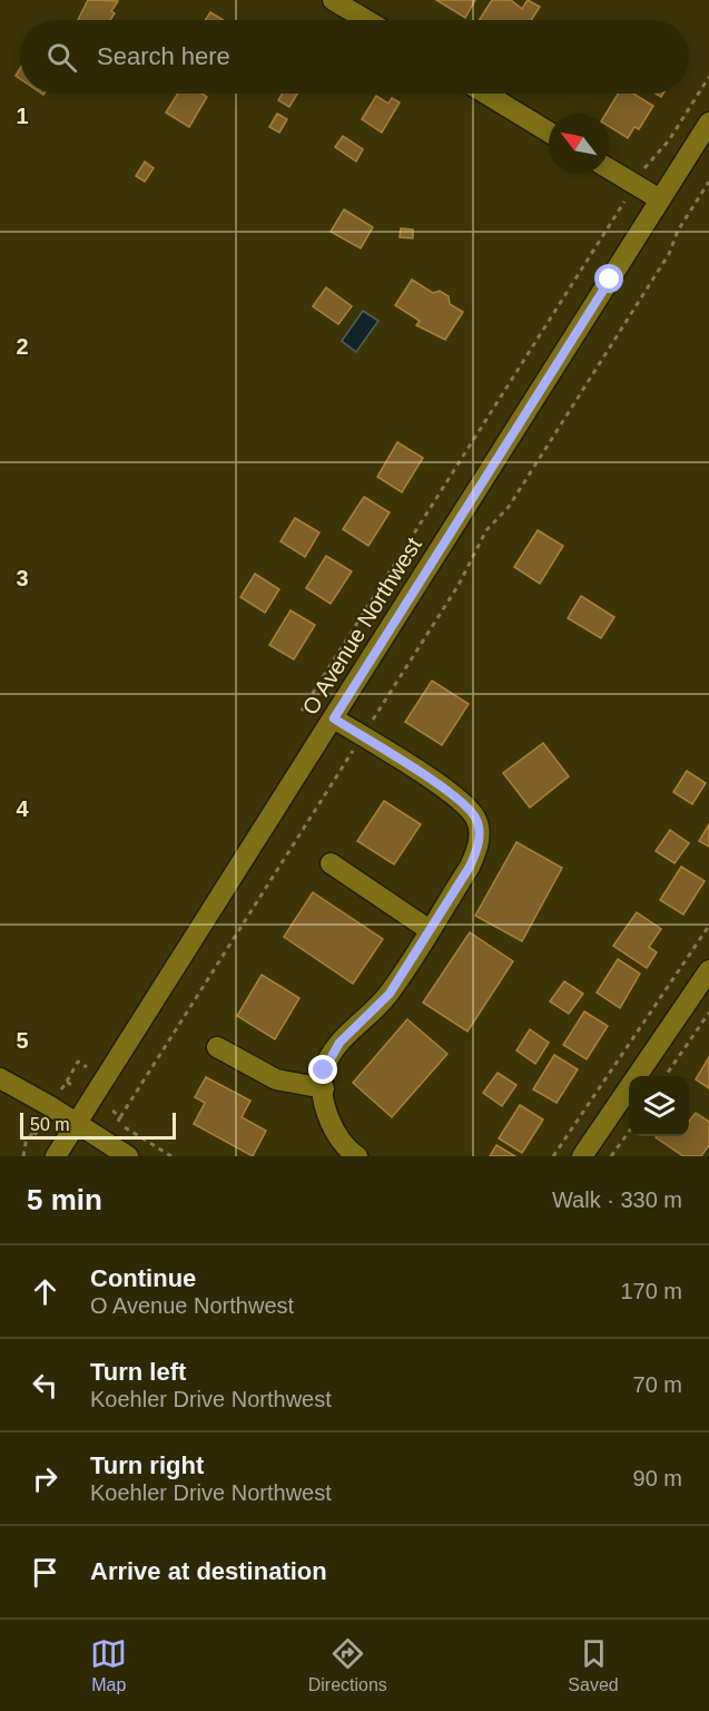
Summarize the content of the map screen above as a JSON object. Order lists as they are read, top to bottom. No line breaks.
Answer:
{"streets":{"street":["O Avenue Northwest"]},"scale_bar":"50 m","north":"top left","page":{"search":"Search here","scale":"50 m","heading":["5 min","Walk · 330 m"],"list":[["Continue","O Avenue Northwest","170 m"],["Turn left","Koehler Drive Northwest","70 m"],["Turn right","Koehler Drive Northwest","90 m"],"Arrive at destination"],"nav":["Map","Directions","Saved"]},"grid":{"rows":["1","2","3","4","5"]}}
